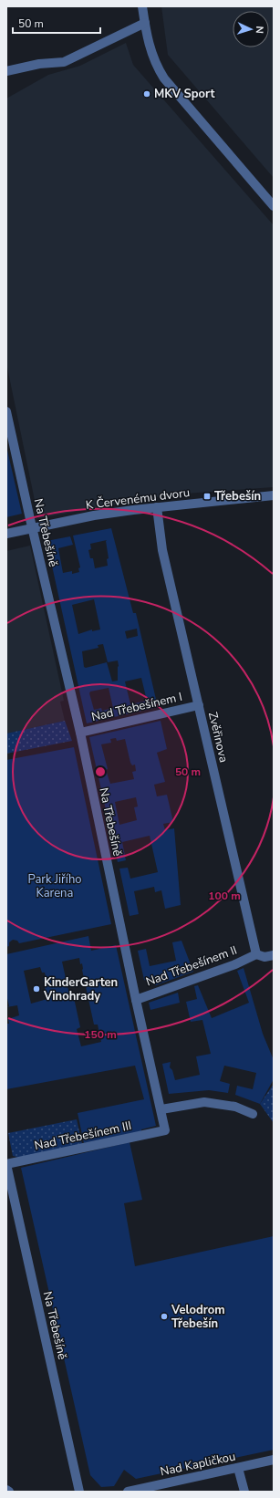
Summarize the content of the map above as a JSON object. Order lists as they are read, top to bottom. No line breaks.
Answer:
{"streets":{"street":["K Červenému dvoru","Na Třebešíně","Nad Třebešínem I","Zvěřinova","Nad Třebešínem II","Nad Třebešínem III","Nad Kapličkou"]},"crossings":[["K Červenému dvoru","Na Třebešíně"],["K Červenému dvoru","Zvěřinova"],["Na Třebešíně","Nad Třebešínem I"],["Na Třebešíně","Nad Třebešínem II"],["Na Třebešíně","Nad Třebešínem III"],["Nad Třebešínem I","Zvěřinova"],["Zvěřinova","Nad Třebešínem II"]],"parks":["Park Jiřího Karena"],"places":{"other":["MKV Sport","KinderGarten Vinohrady","Velodrom Třebešín"],"transit":["Třebešín"]},"scale_bar":"50 m","north":"right","rings":["50 m","100 m","150 m"]}
